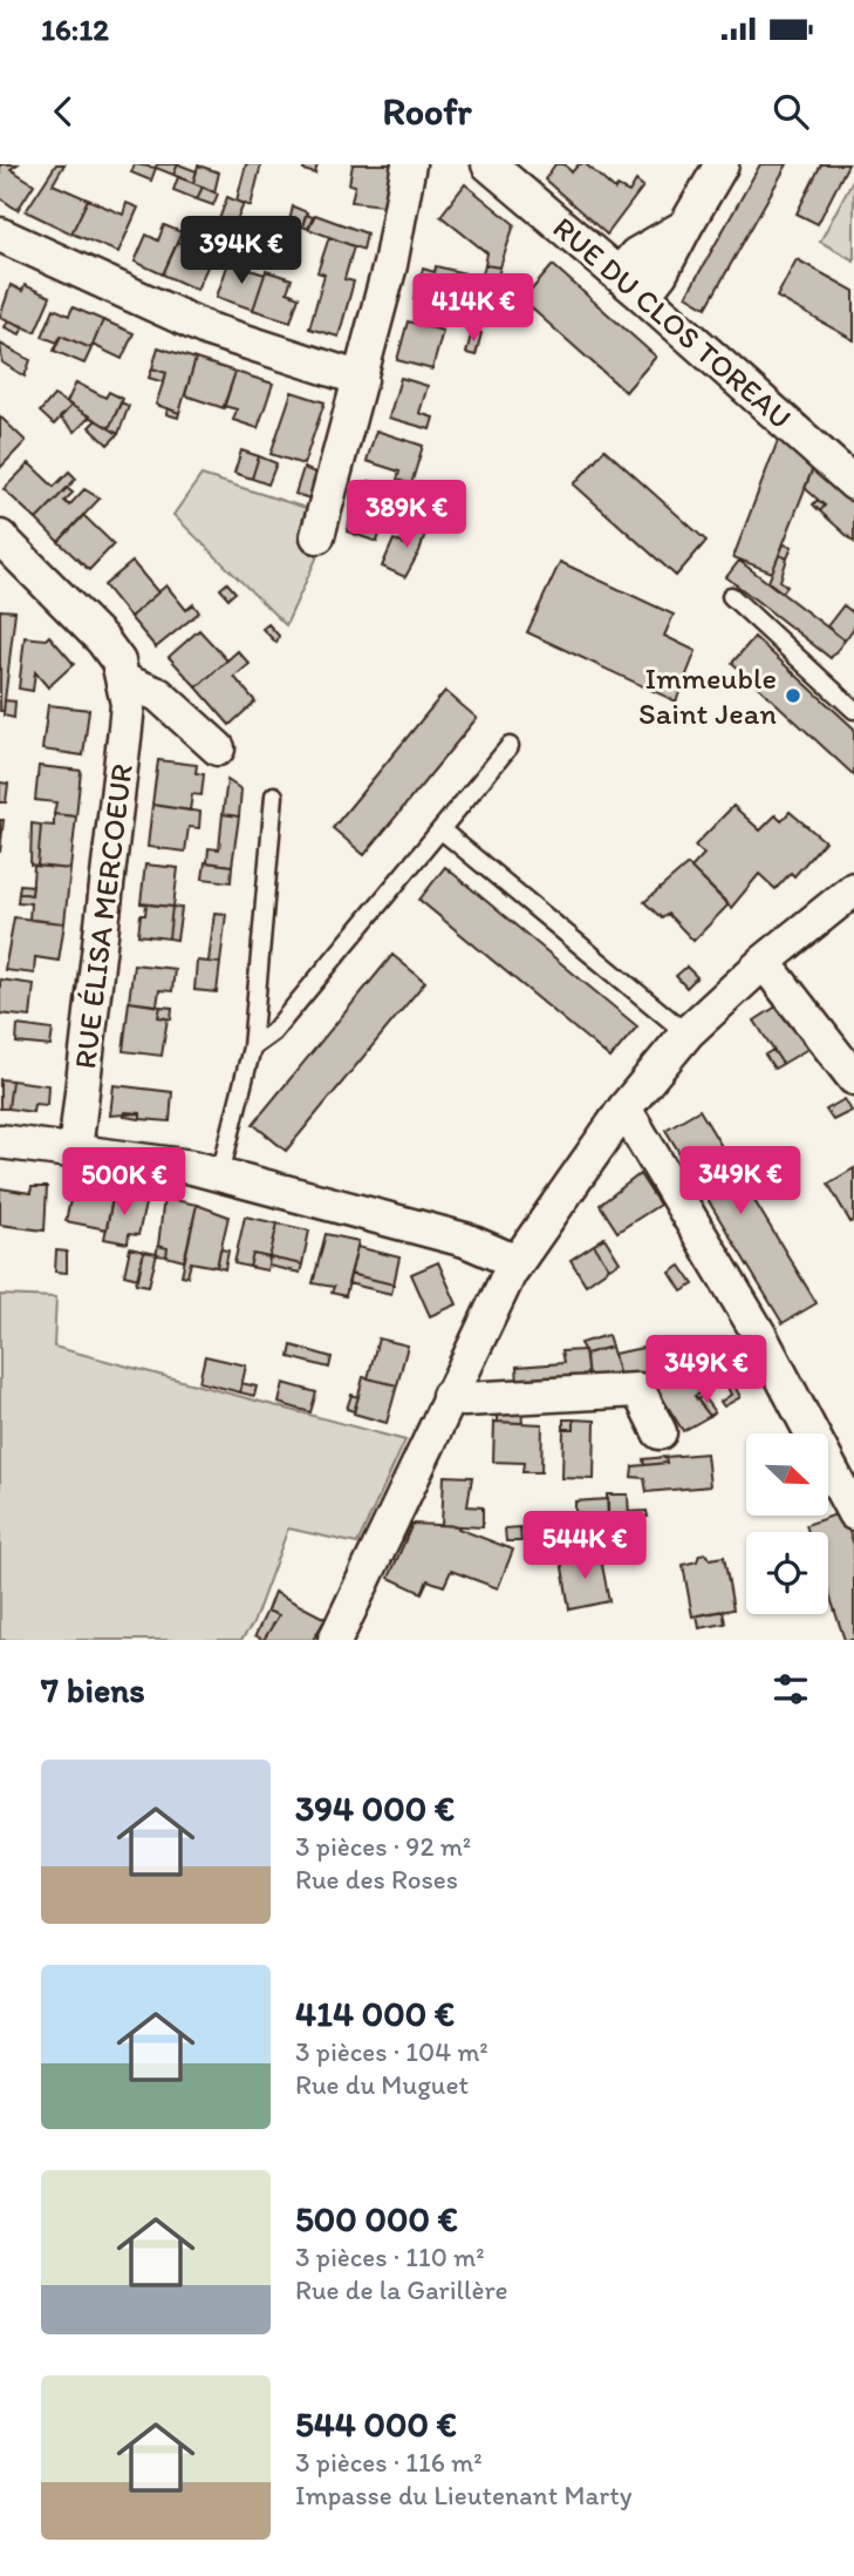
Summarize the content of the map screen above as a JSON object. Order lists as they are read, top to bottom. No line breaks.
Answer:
{"streets":{"street":["RUE DU CLOS TOREAU","RUE ÉLISA MERCOEUR"]},"places":["Immeuble Saint Jean"],"north":"bottom right","page":{"status":"16:12","header":"Roofr","price":["394K €","414K €","389K €","349K €","500K €","349K €","544K €"],"heading":"7 biens","list":[{"name":"394 000 €","note":"3 pièces · 92 m² · Rue des Roses"},{"name":"414 000 €","note":"3 pièces · 104 m² · Rue du Muguet"},{"name":"500 000 €","note":"3 pièces · 110 m² · Rue de la Garillère"},{"name":"544 000 €","note":"3 pièces · 116 m² · Impasse du Lieutenant Marty"}]}}
